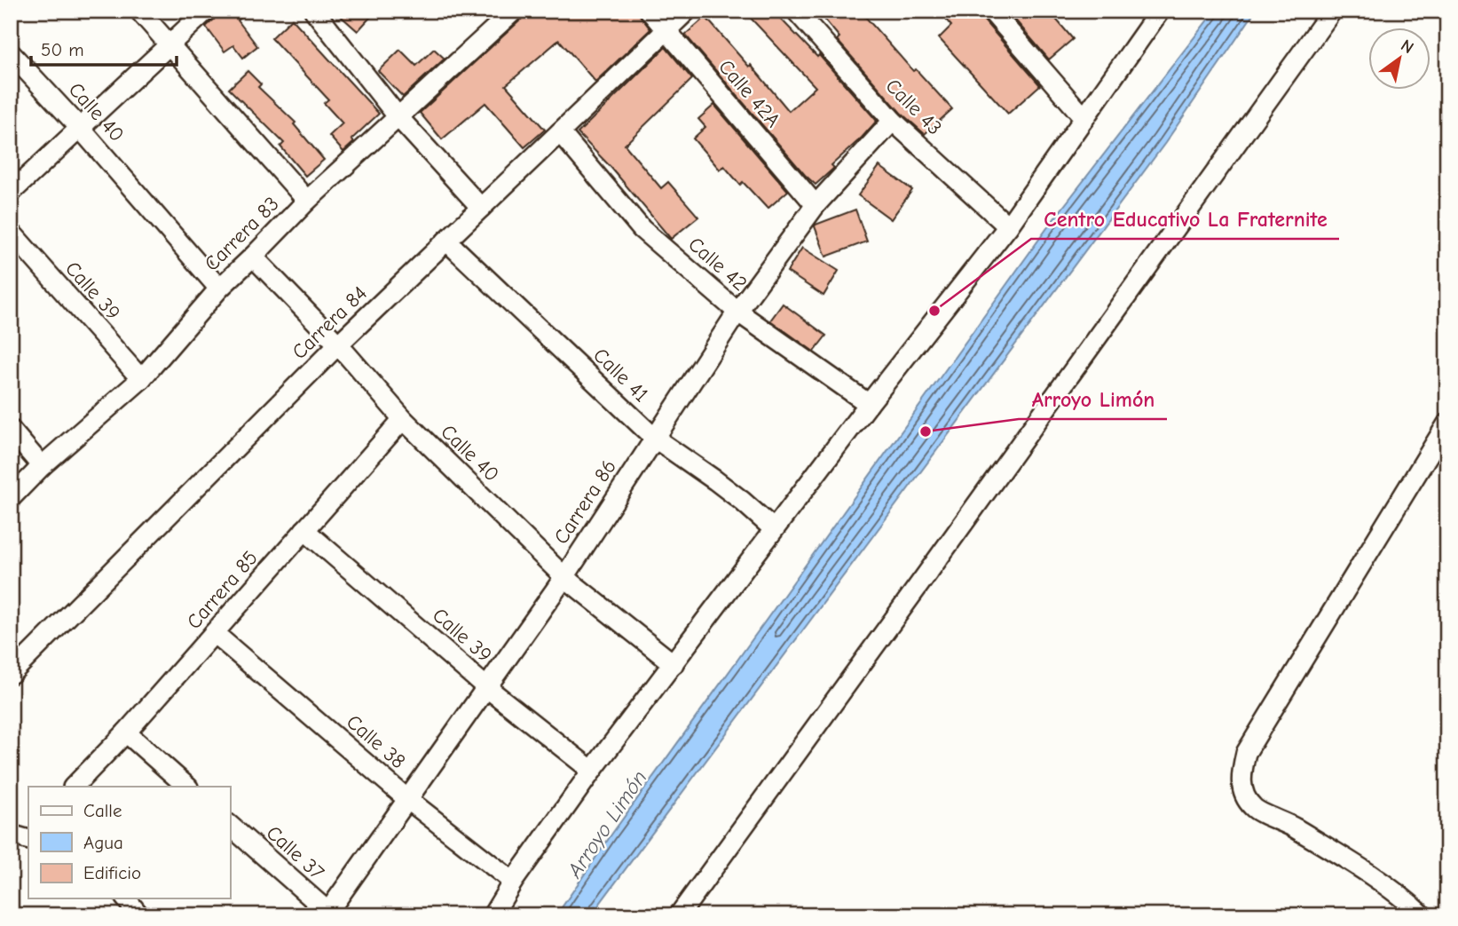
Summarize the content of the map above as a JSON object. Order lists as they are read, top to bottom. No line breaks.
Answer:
{"streets":{"street":["Calle 42A","Calle 43","Calle 40","Carrera 83","Calle 42","Calle 39","Carrera 84","Calle 41","Carrera 86","Carrera 85","Calle 38","Calle 37"]},"crossings":[["Calle 42A","Carrera 84"],["Calle 42A","Carrera 86"],["Calle 43","Carrera 86"],["Calle 40","Carrera 83"],["Calle 40","Carrera 84"],["Calle 40","Carrera 86"],["Calle 40","Carrera 85"],["Carrera 83","Calle 39"],["Calle 42","Carrera 84"],["Calle 42","Carrera 86"],["Calle 39","Carrera 86"],["Calle 39","Carrera 85"],["Carrera 84","Calle 41"],["Calle 41","Carrera 86"],["Carrera 86","Calle 38"],["Carrera 86","Calle 37"],["Carrera 85","Calle 38"]],"water":["Arroyo Limón"],"places":["Centro Educativo La Fraternite","Arroyo Limón"],"legend":["Calle","Agua","Edificio"],"scale_bar":"50 m","north":"top right"}
